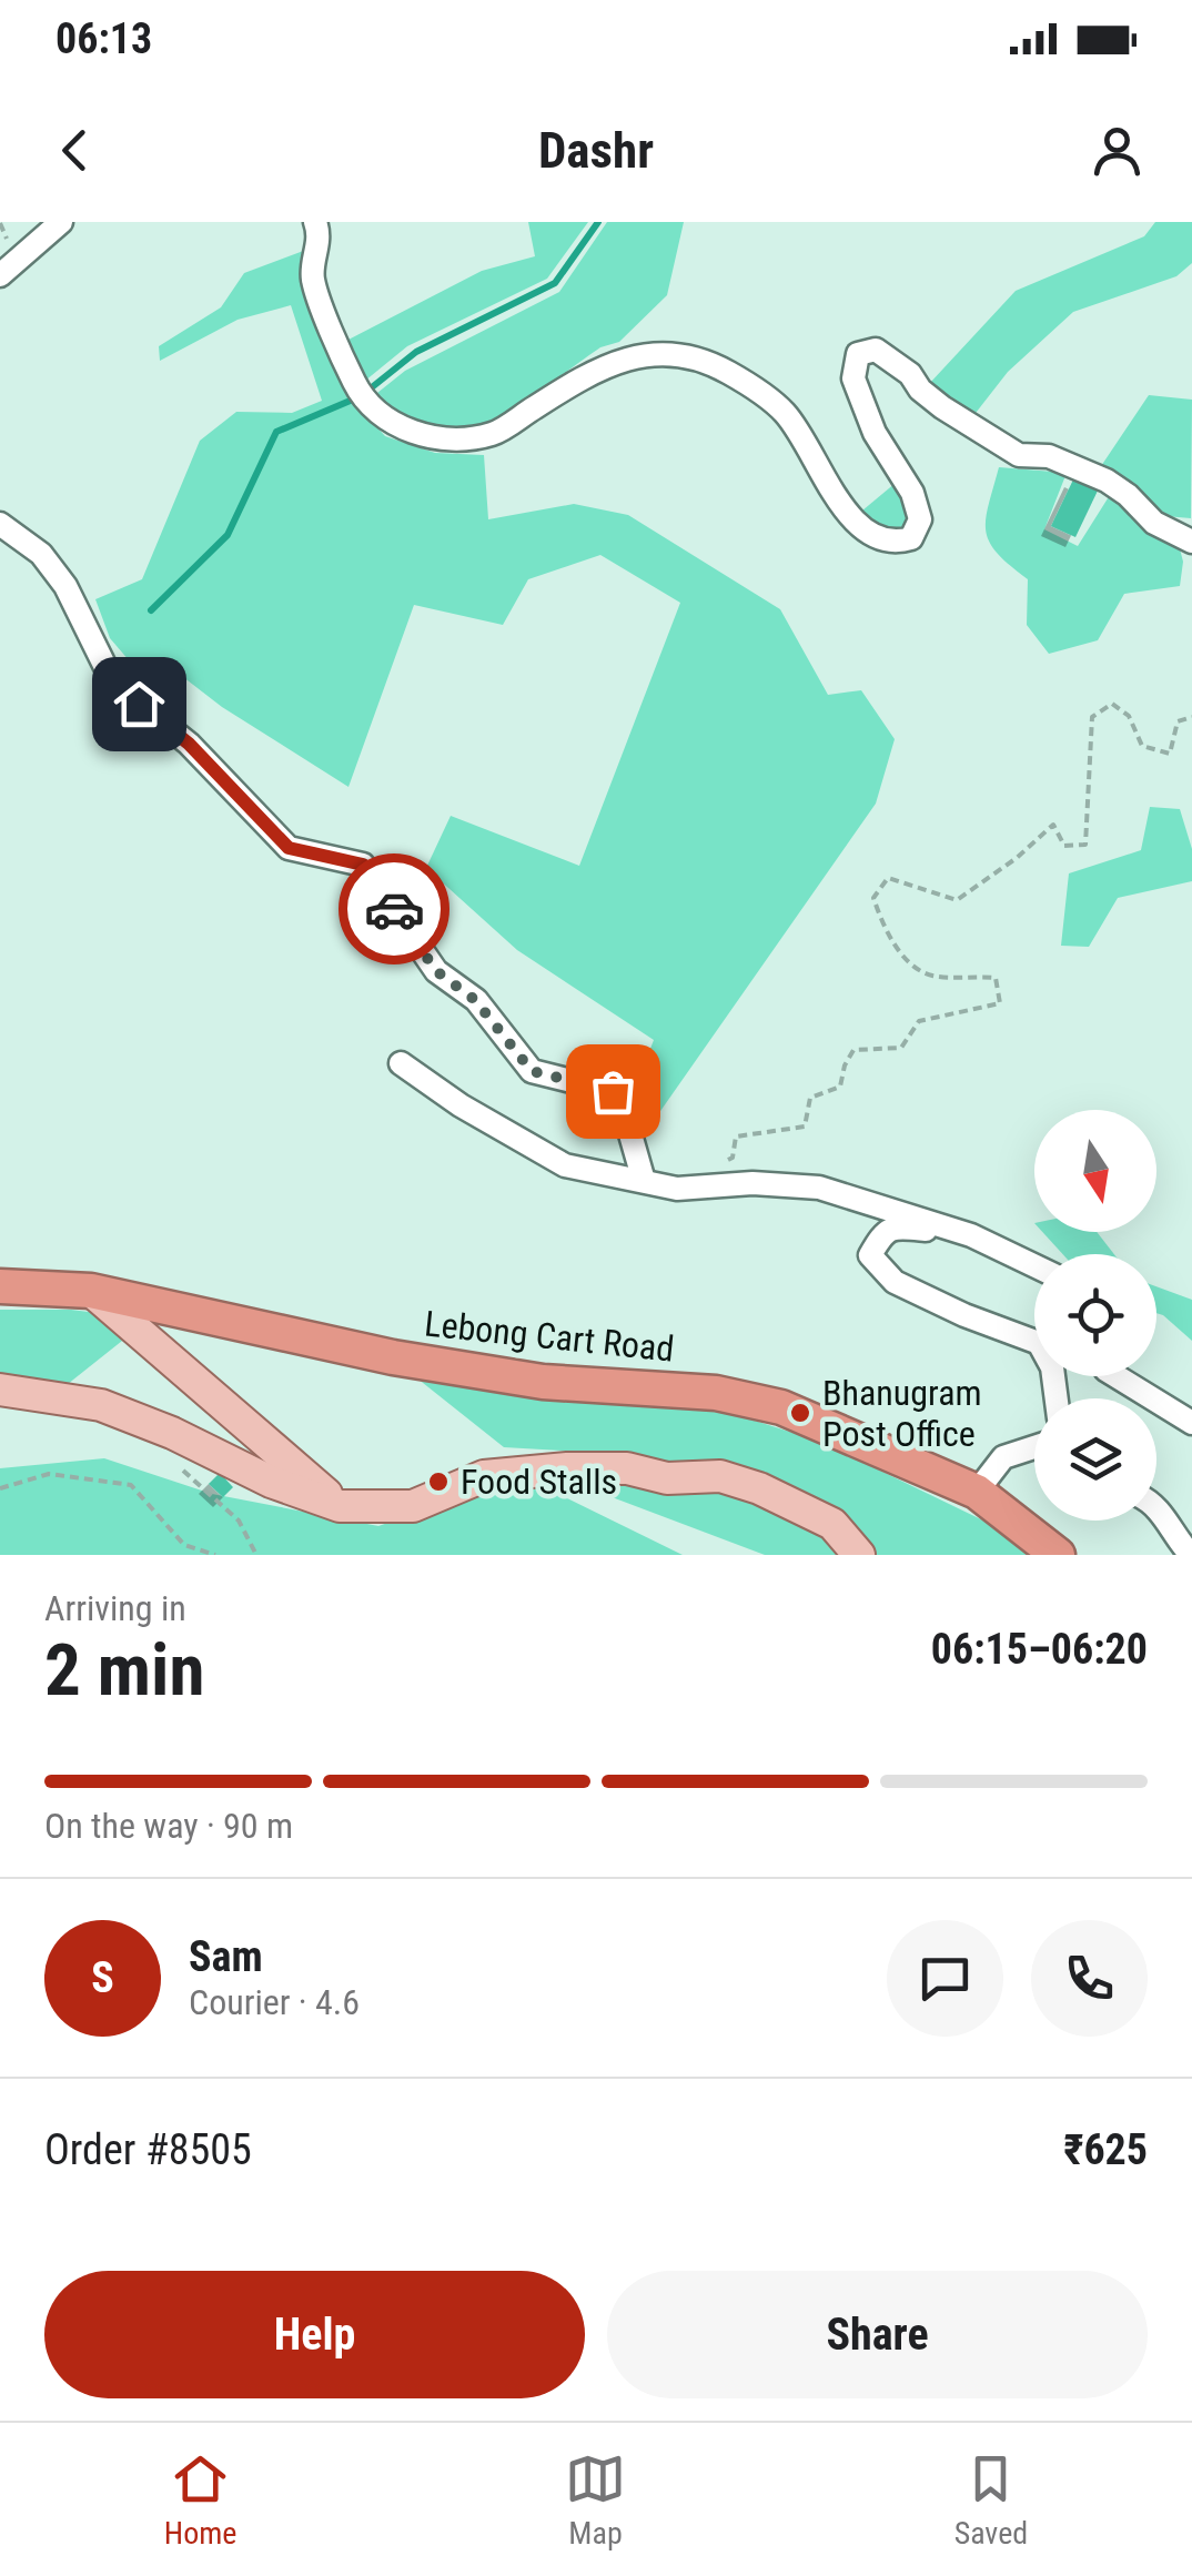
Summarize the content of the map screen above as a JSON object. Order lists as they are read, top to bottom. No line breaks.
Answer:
{"streets":{"highway":["Lebong Cart Road"]},"places":["Bhanugram Post Office","Food Stalls"],"north":"bottom","page":{"status":"06:13","header":"Dashr","heading":["2 min","Arriving in","06:15–06:20"],"panel":["Sam","Courier · 4.6","Order #8505","₹625"],"bar":"On the way · 90 m","round":"S","buttons":["Help","Share"],"tabs":["Home","Map","Saved"]}}
